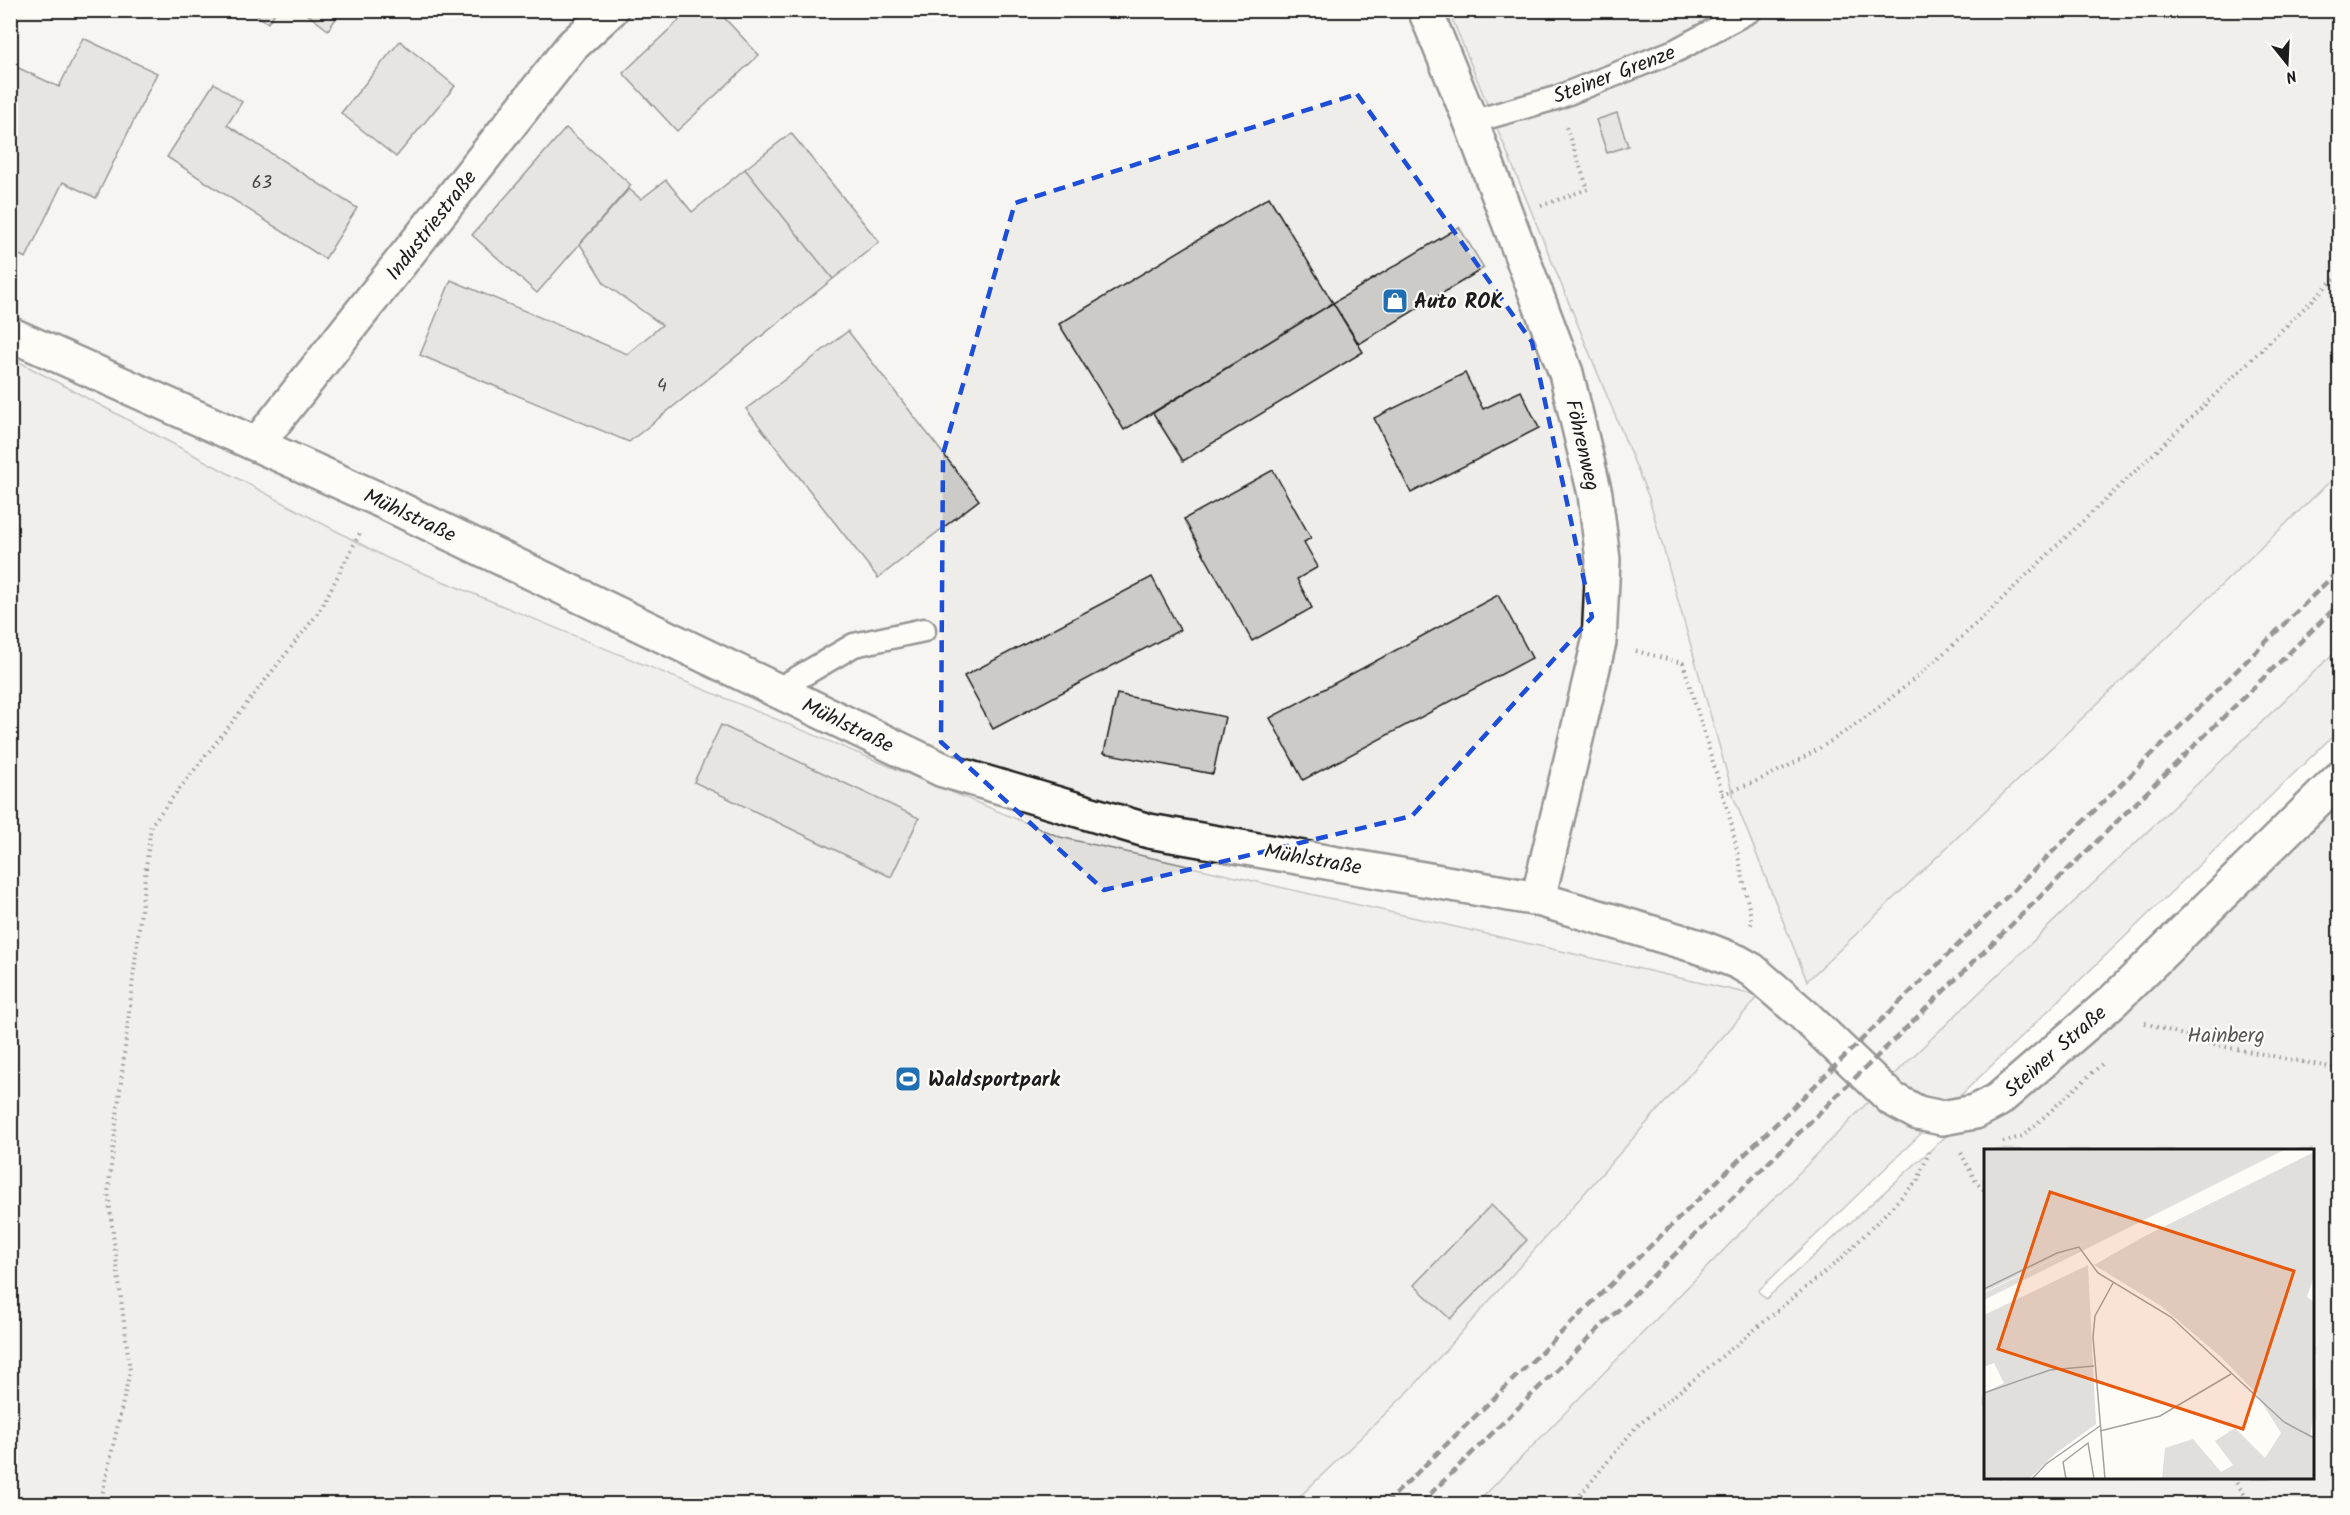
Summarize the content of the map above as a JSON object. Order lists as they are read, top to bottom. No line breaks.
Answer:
{"streets":{"street":["Industriestraße","Föhrenweg","Mühlstraße","Steiner Straße"],"lane":["Steiner Grenze"]},"crossings":[["Steiner Grenze","Föhrenweg"],["Industriestraße","Mühlstraße"],["Föhrenweg","Mühlstraße"],["Mühlstraße","Steiner Straße"]],"parks":["Hainberg"],"places":{"shop":["Auto ROK"],"sports":["Waldsportpark"]},"house_numbers":["63","4"],"north":"bottom"}
